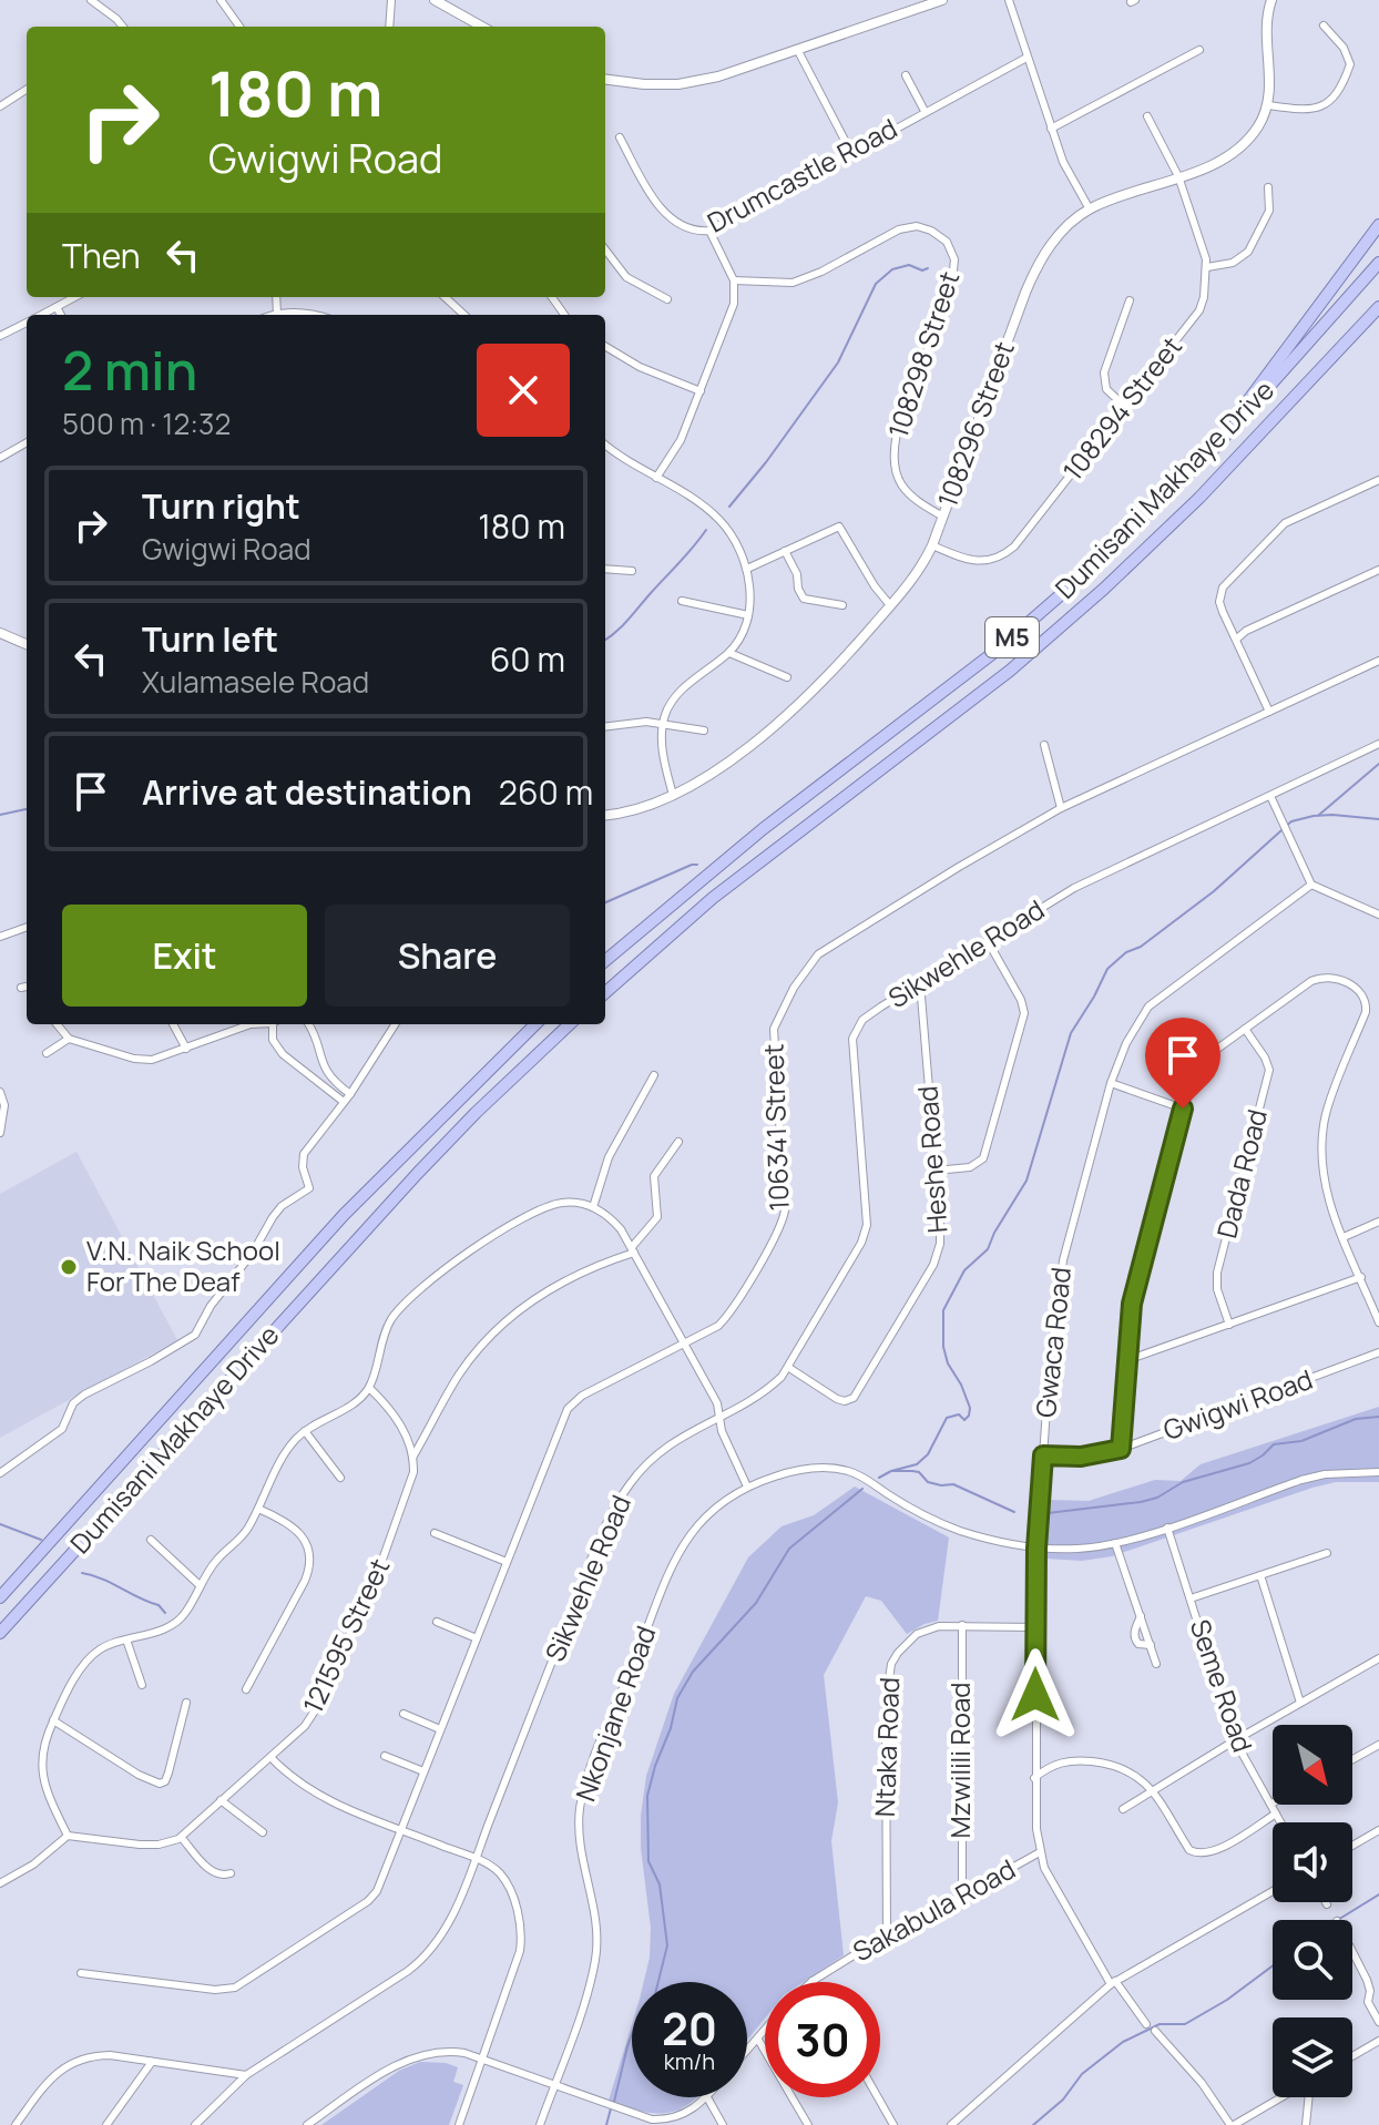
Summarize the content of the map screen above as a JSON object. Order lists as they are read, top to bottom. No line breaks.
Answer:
{"streets":{"main road":["Dumisani Makhaye Drive","M5"],"street":["Drumcastle Road","108298 Street","108294 Street","108296 Street","Sikwehle Road","106341 Street","Heshe Road","Dada Road","Gwaca Road","Gwigwi Road","121595 Street","Seme Road","Nkonjane Road","Ntaka Road","Mzwilili Road","Sakabula Road"]},"crossings":[["108298 Street","108296 Street"],["108294 Street","108296 Street"],["Sikwehle Road","Heshe Road"],["Gwaca Road","Gwigwi Road"],["Gwaca Road","Nkonjane Road"],["Gwaca Road","Ntaka Road"],["Gwaca Road","Sakabula Road"],["Seme Road","Nkonjane Road"],["Nkonjane Road","Sakabula Road"],["Ntaka Road","Mzwilili Road"],["Ntaka Road","Sakabula Road"],["Mzwilili Road","Sakabula Road"]],"places":["V.N. Naik School For The Deaf"],"north":"bottom right","page":{"turn":["180 m","Gwigwi Road"],"then":"Then","heading":["2 min","500 m · 12:32"],"list":[{"name":"Turn right","note":"Gwigwi Road","value":"180 m"},{"name":"Turn left","note":"Xulamasele Road","value":"60 m"},{"name":"Arrive at destination","value":"260 m"}],"buttons":["Exit","Share"],"speed":"20 km/h","limit":"30"}}
